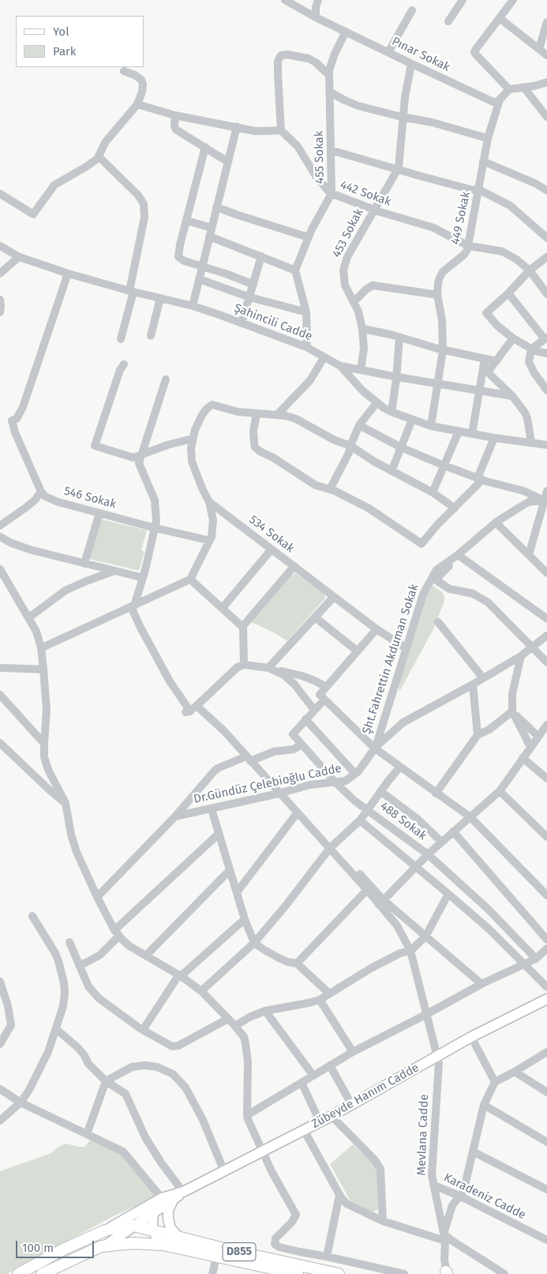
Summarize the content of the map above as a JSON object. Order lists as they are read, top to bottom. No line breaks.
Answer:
{"streets":{"highway":["Zübeyde Hanım Cadde","D855"],"street":["Pınar Sokak","455 Sokak","442 Sokak","449 Sokak","453 Sokak","Şahincili Cadde","546 Sokak","534 Sokak","Şht.Fahrettin Akduman Sokak","Dr.Gündüz Çelebioğlu Cadde","488 Sokak","Mevlana Cadde","Karadeniz Cadde"]},"crossings":[["Pınar Sokak","455 Sokak"],["Pınar Sokak","449 Sokak"],["Pınar Sokak","453 Sokak"],["455 Sokak","442 Sokak"],["442 Sokak","449 Sokak"],["442 Sokak","453 Sokak"],["449 Sokak","Şahincili Cadde"],["534 Sokak","Şht.Fahrettin Akduman Sokak"],["534 Sokak","488 Sokak"],["Şht.Fahrettin Akduman Sokak","Dr.Gündüz Çelebioğlu Cadde"],["Dr.Gündüz Çelebioğlu Cadde","488 Sokak"],["Zübeyde Hanım Cadde","Mevlana Cadde"],["Zübeyde Hanım Cadde","D855"],["Mevlana Cadde","Karadeniz Cadde"]],"legend":["Yol","Park"],"scale_bar":"100 m"}
